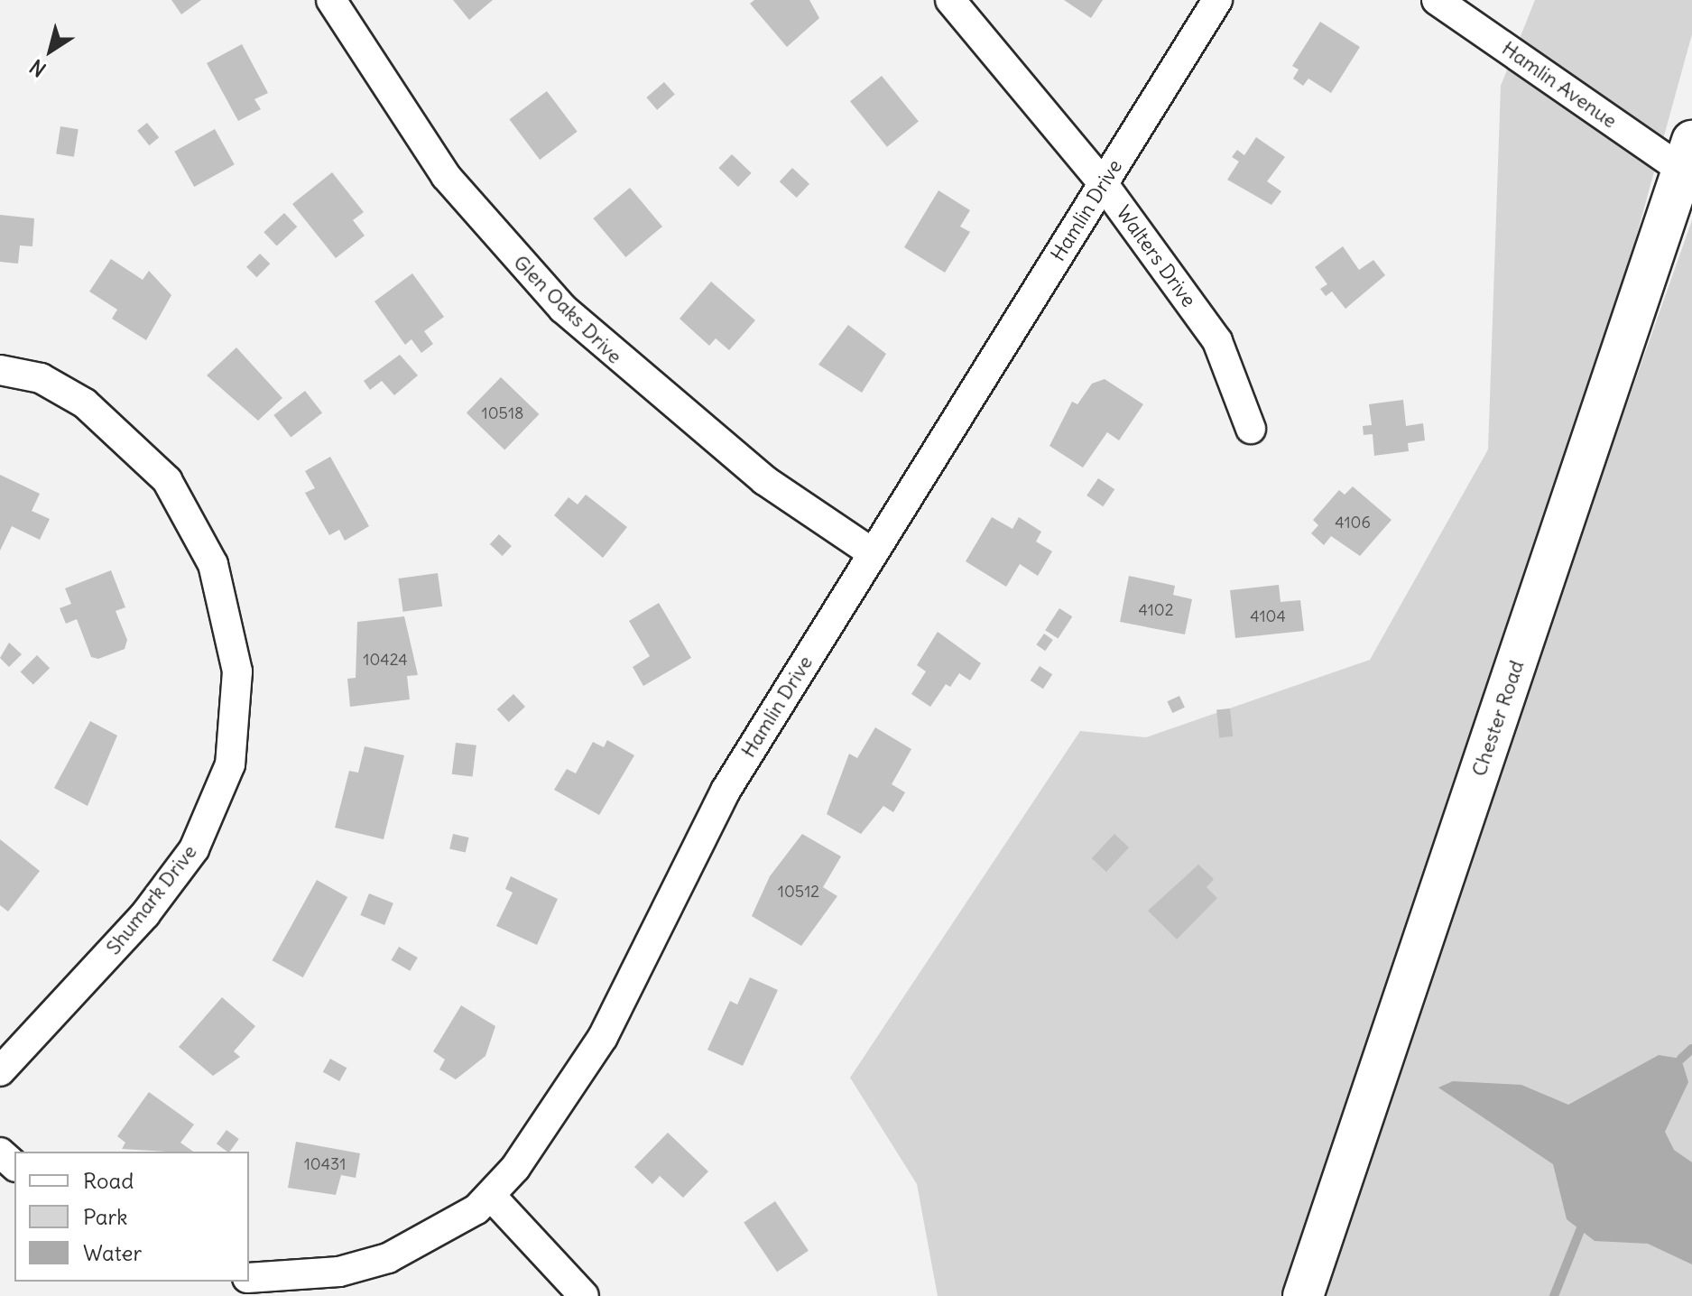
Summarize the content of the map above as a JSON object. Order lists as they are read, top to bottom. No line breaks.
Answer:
{"streets":{"main road":["Chester Road"],"street":["Hamlin Avenue","Hamlin Drive","Walters Drive","Glen Oaks Drive","Shumark Drive"]},"crossings":[["Hamlin Avenue","Chester Road"],["Hamlin Drive","Walters Drive"],["Hamlin Drive","Glen Oaks Drive"]],"house_numbers":["10518","4106","4102","4104","10424","10512","10431"],"legend":["Road","Park","Water"],"north":"bottom left"}
